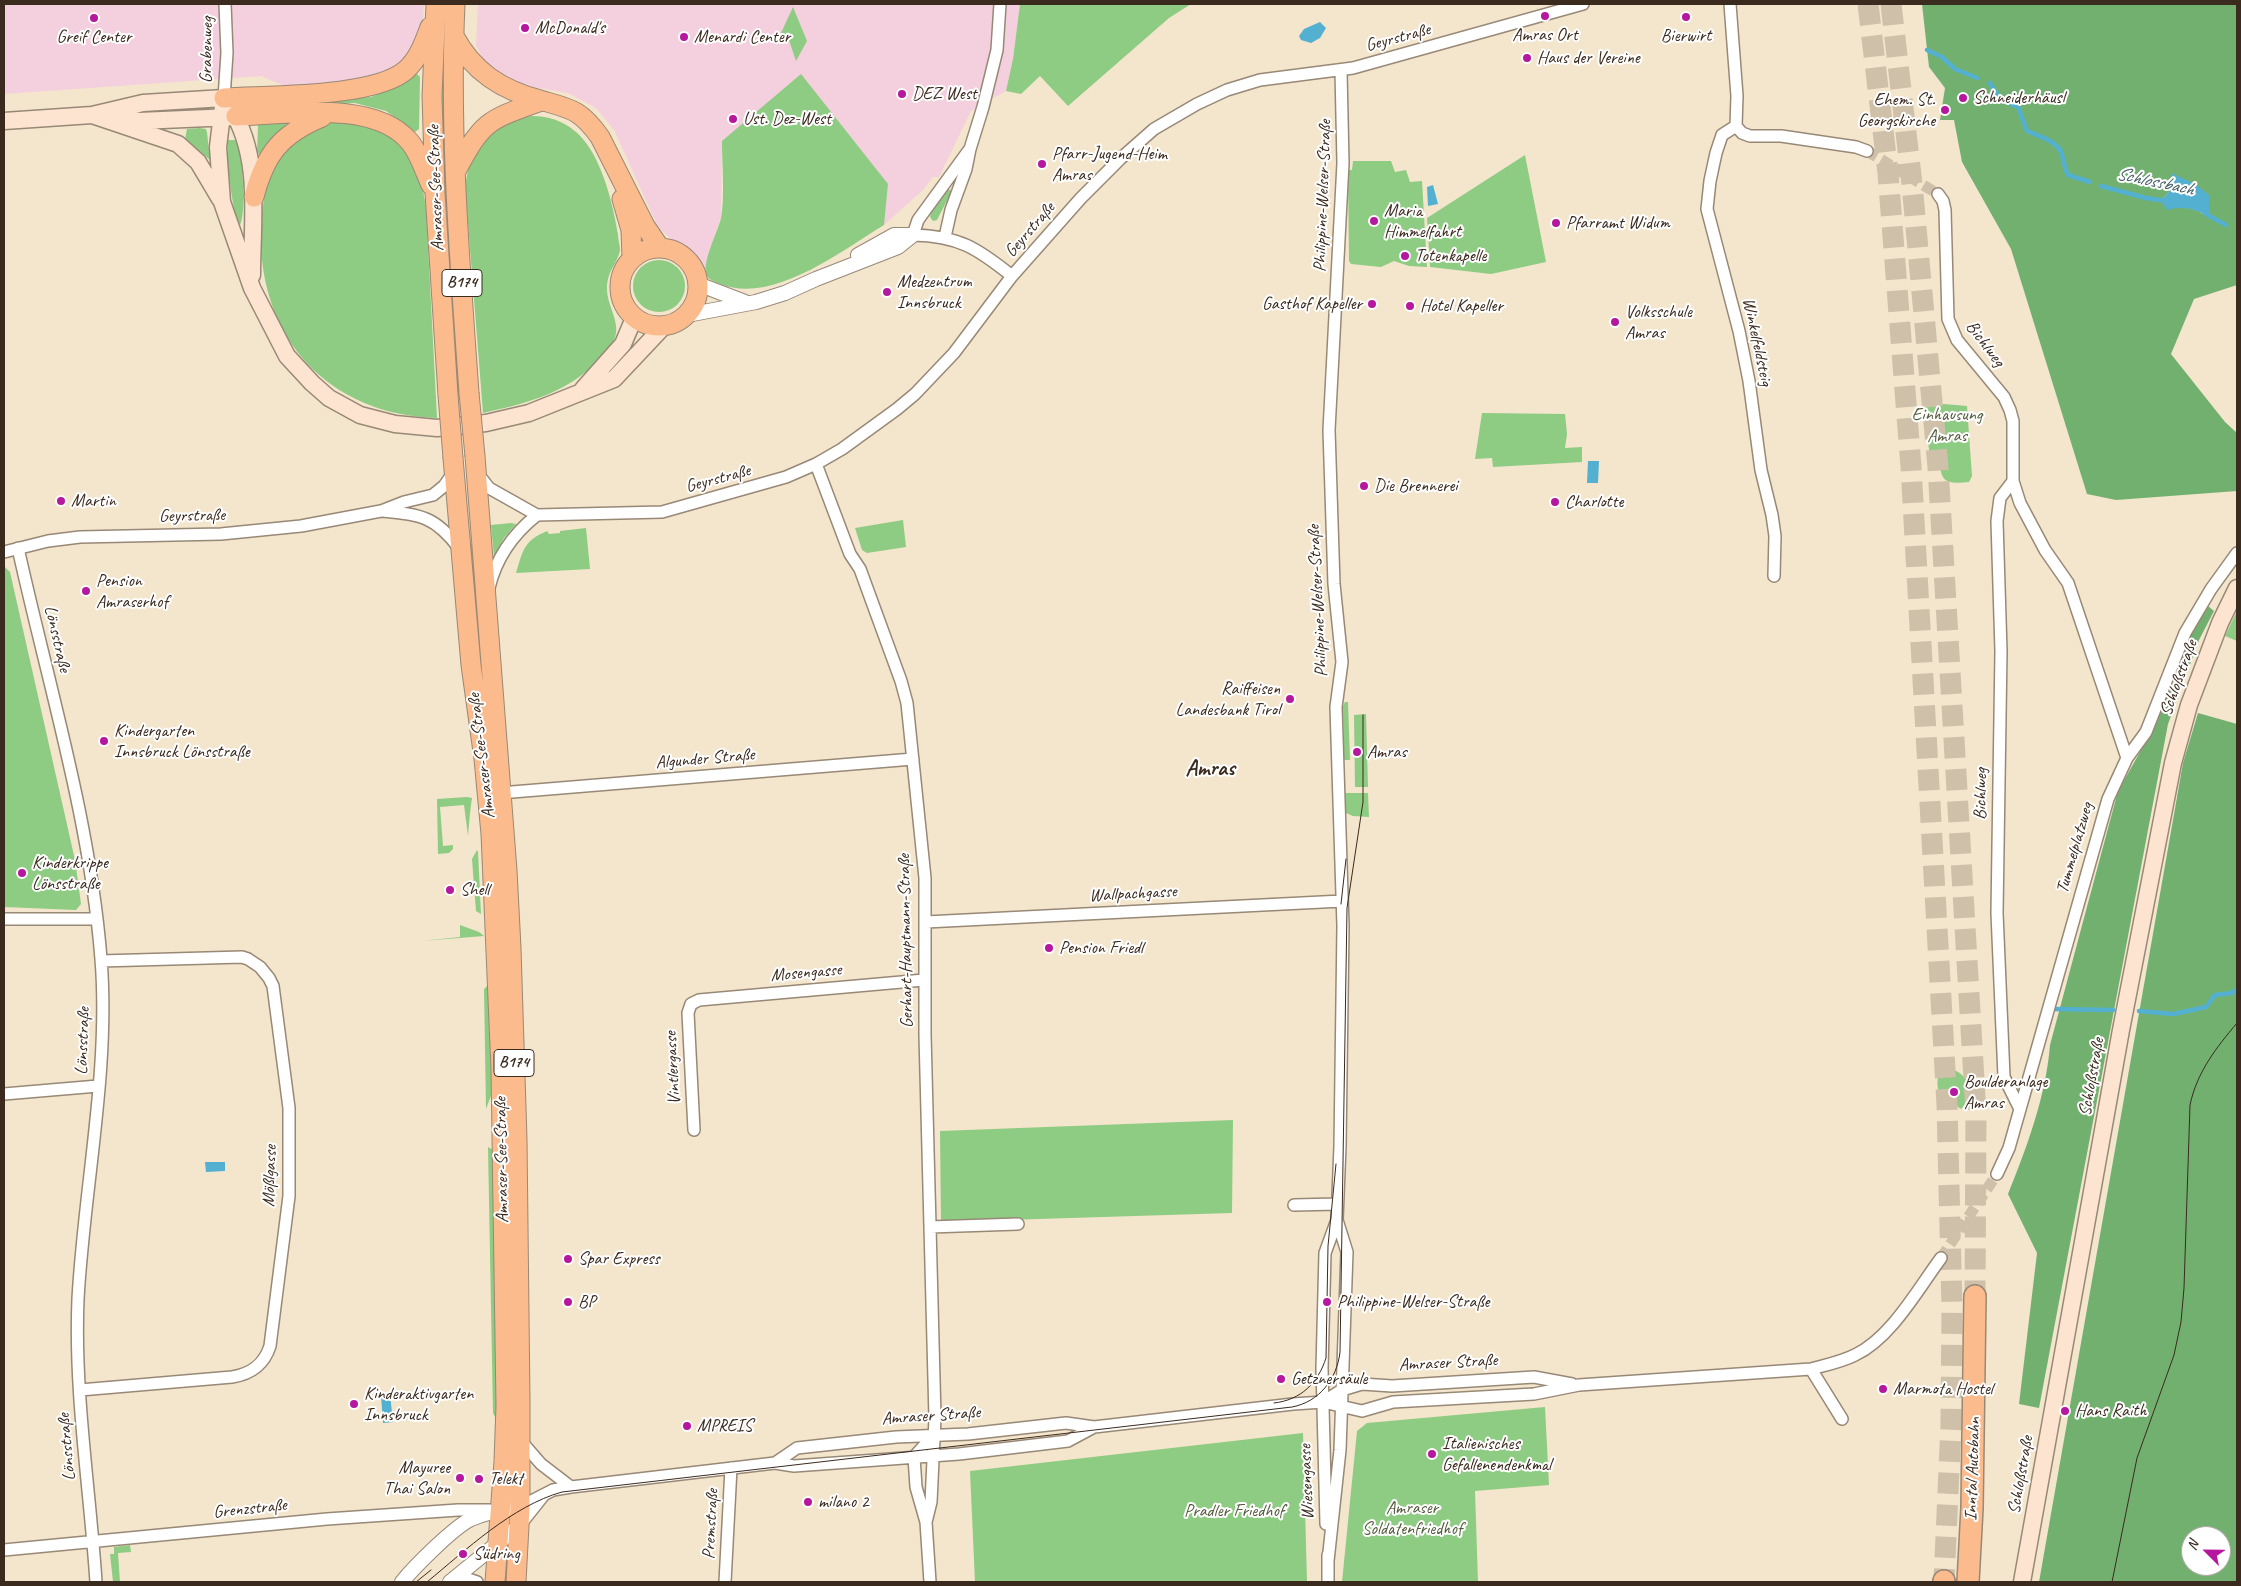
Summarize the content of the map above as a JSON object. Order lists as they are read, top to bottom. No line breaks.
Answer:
{"streets":{"highway":["Inntal Autobahn"],"main road":["Amraser-See-Straße","B174","Schloßstraße"],"street":["Geyrstraße","Grabenweg","Philippine-Welser-Straße","Winkelfeldsteig","Bichlweg","Lönsstraße","Algunder Straße","Tummelplatzweg","Wallpachgasse","Gerhart-Hauptmann-Straße","Mosengasse","Vintlergasse","Mößlgasse","Amraser Straße","Wiesengasse","Grenzstraße","Premstraße"]},"crossings":[["Geyrstraße","Amraser-See-Straße"],["Geyrstraße","Philippine-Welser-Straße"],["Geyrstraße","Lönsstraße"],["Geyrstraße","Gerhart-Hauptmann-Straße"],["Amraser-See-Straße","B174"],["Amraser-See-Straße","Algunder Straße"],["Amraser-See-Straße","Amraser Straße"],["Amraser-See-Straße","Grenzstraße"],["Philippine-Welser-Straße","Wallpachgasse"],["Philippine-Welser-Straße","Amraser Straße"],["Philippine-Welser-Straße","Wiesengasse"],["B174","Amraser Straße"],["B174","Grenzstraße"],["Bichlweg","Tummelplatzweg"],["Lönsstraße","Mößlgasse"],["Lönsstraße","Grenzstraße"],["Algunder Straße","Gerhart-Hauptmann-Straße"],["Wallpachgasse","Gerhart-Hauptmann-Straße"],["Gerhart-Hauptmann-Straße","Mosengasse"],["Gerhart-Hauptmann-Straße","Amraser Straße"],["Mosengasse","Vintlergasse"],["Amraser Straße","Wiesengasse"],["Amraser Straße","Grenzstraße"],["Amraser Straße","Premstraße"]],"districts":["Amras"],"water":["Schlossbach"],"parks":["Einhausung Amras","Amraser Soldatenfriedhof","Pradler Friedhof"],"places":["Amras Ort","Bierwirt","Greif Center","McDonald's","Menardi Center","Haus der Vereine","DEZ West","Schneiderhäusl","Ehem. St. Georgskirche","Ust. Dez-West","Pfarr-Jugend-Heim Amras","Maria Himmelfahrt","Pfarramt Widum","Totenkapelle","Medzentrum Innsbruck","Gasthof Kapeller","Hotel Kapeller","Volksschule Amras","Die Brennerei","Martin","Charlotte","Pension Amraserhof","Raiffeisen Landesbank Tirol","Kindergarten Innsbruck Lönsstraße","Amras","Kinderkrippe Lönsstraße","Shell","Pension Friedl","Boulderanlage Amras","Spar Express","BP","Philippine-Welser-Straße","Getznersäule","Marmota Hostel","Kinderaktivgarten Innsbruck","Hans Raith","MPREIS","Italienisches Gefallenendenkmal","Mayuree Thai Salon","Telekt","milano 2","Südring"],"north":"top left"}
